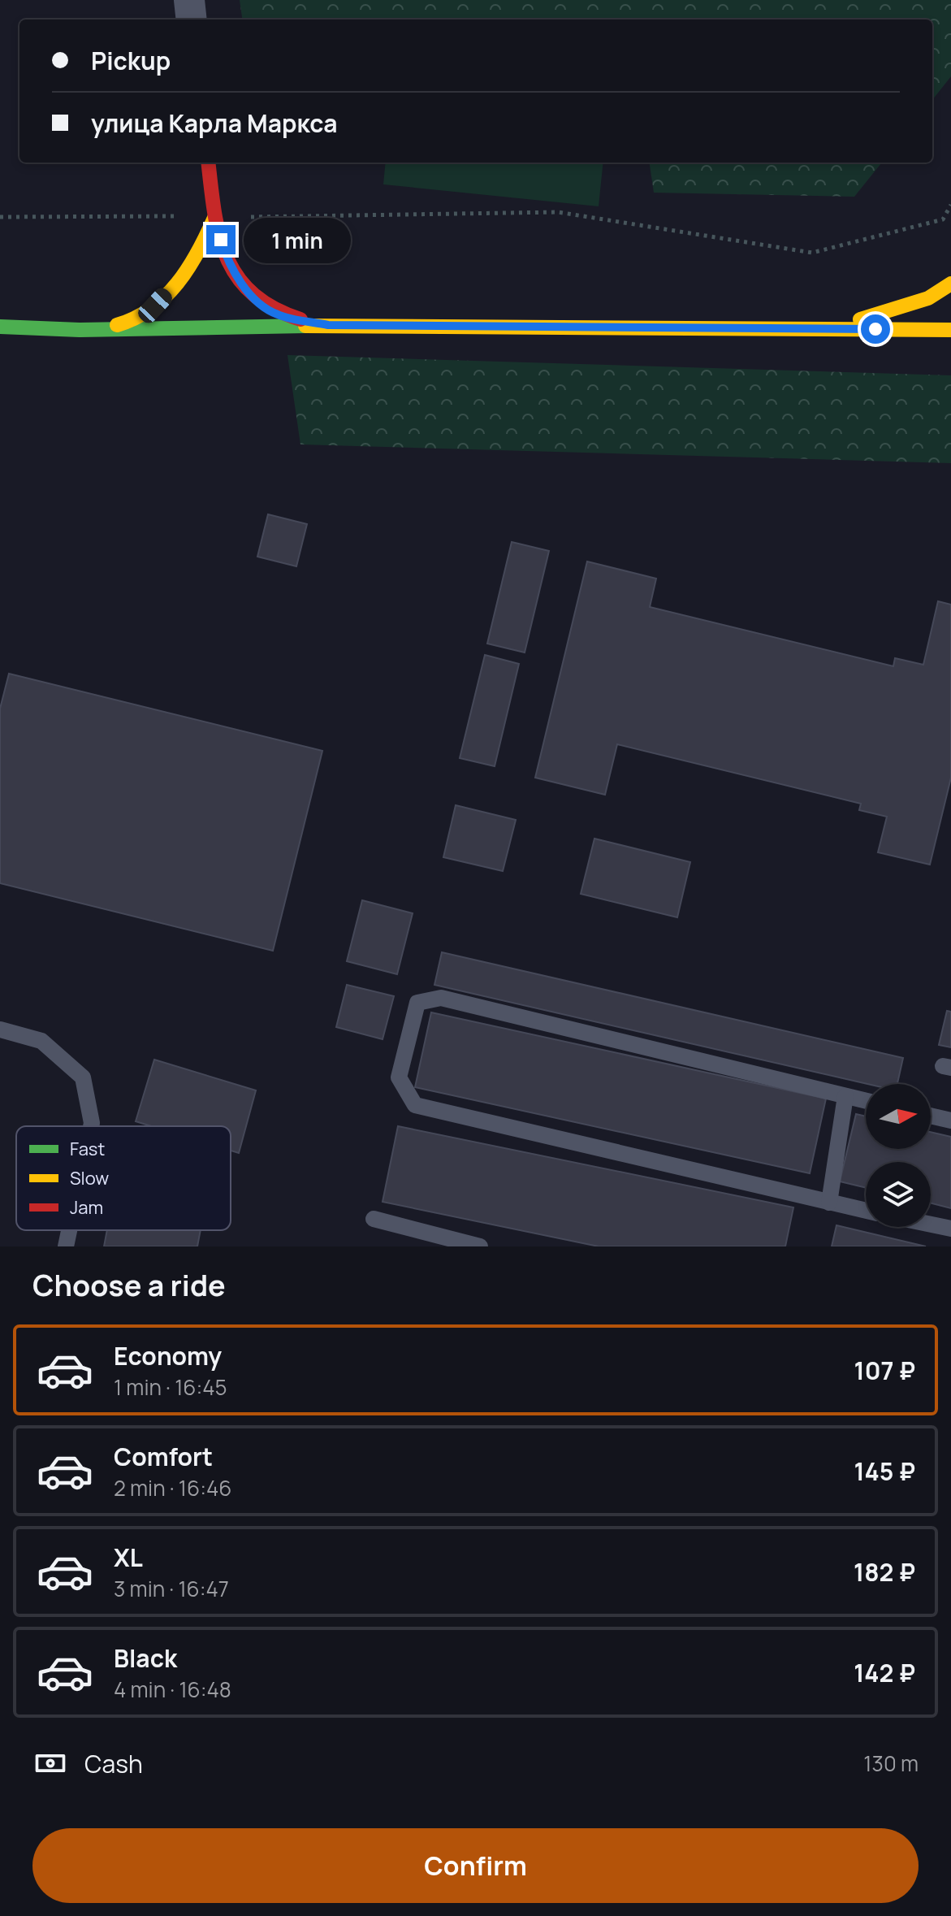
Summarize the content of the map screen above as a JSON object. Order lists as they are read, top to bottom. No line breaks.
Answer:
{"legend":["Fast","Slow","Jam"],"north":"right","page":{"banner":["Pickup","улица Карла Маркса"],"bubble":"1 min","heading":"Choose a ride","list":[{"name":"Economy","note":"1 min · 16:45","value":"107 ₽"},{"name":"Comfort","note":"2 min · 16:46","value":"145 ₽"},{"name":"XL","note":"3 min · 16:47","value":"182 ₽"},{"name":"Black","note":"4 min · 16:48","value":"142 ₽"}],"pay":["Cash","130 m"],"buttons":"Confirm"}}
